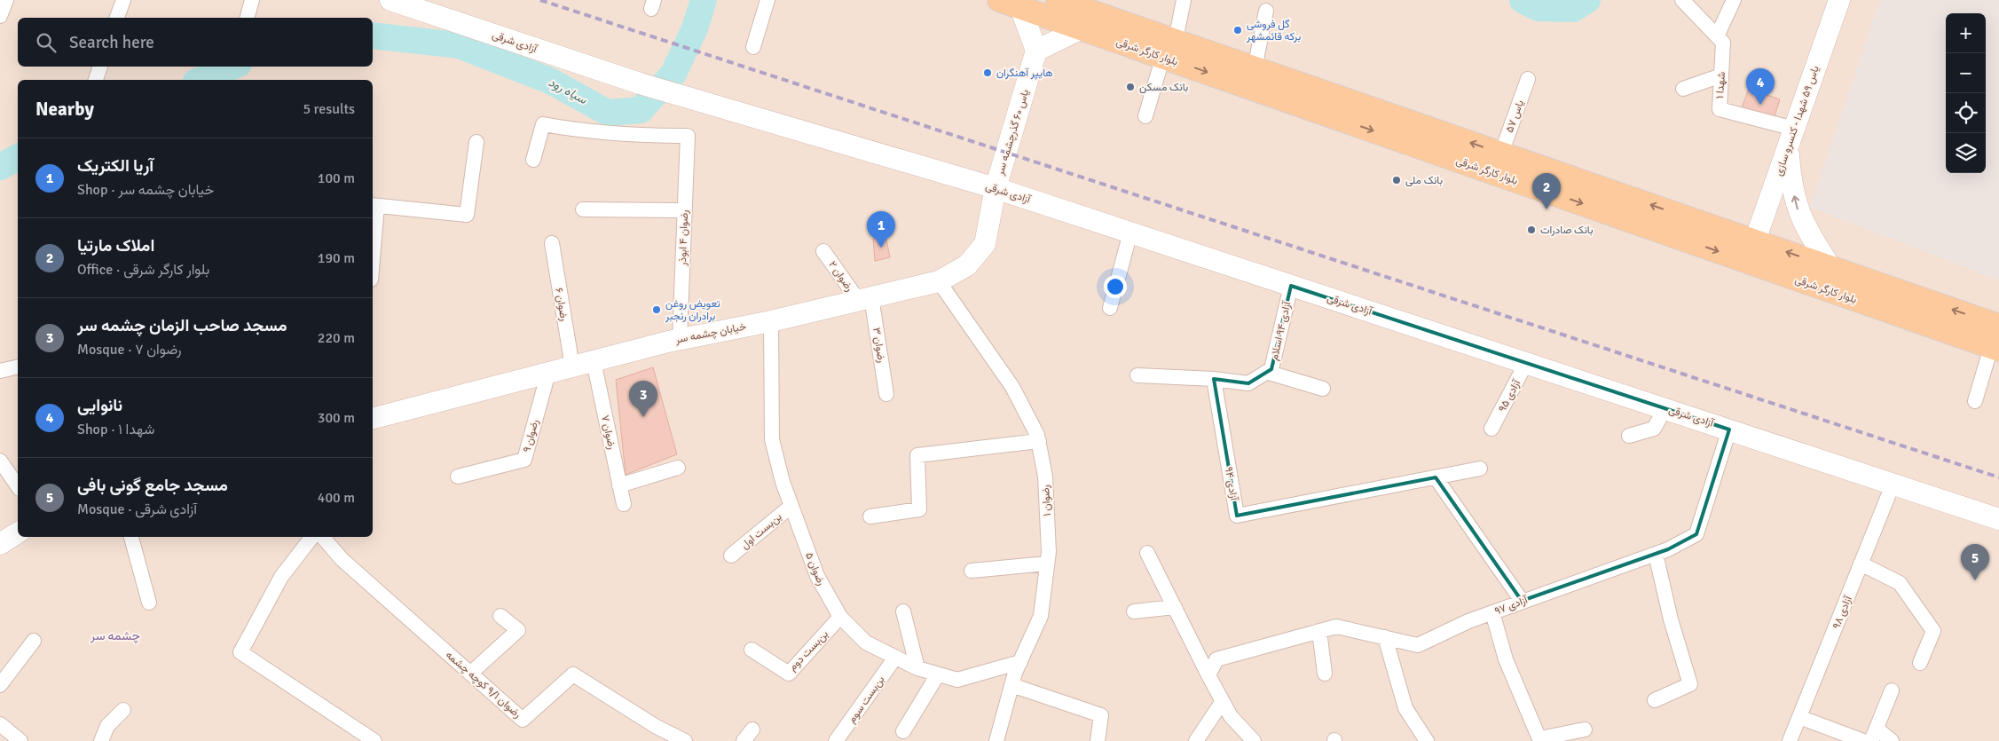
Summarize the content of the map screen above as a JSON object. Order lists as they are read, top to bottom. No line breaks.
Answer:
{"streets":{"main road":["بلوار کارگر شرقی"],"street":["آزادی شرقی","شهدا ۱","یاس ۵۷","یاس ۵۹ شهدا - کنسرو سازی","یاس ۶۰ گذرچشمه سر","رضوان ۴ ابوذر","رضوان ۲","رضوان ۶","آزادی ۹۴ اسلام","خیابان چشمه سر","رضوان ۳","آزادی ۹۵","رضوان ۷","رضوان ۹","آزادی ۹۴","رضوان ۱","بن‌بست اول","رضوان ۵","آزادی ۹۷","آزادی ۹۸","بن‌بست دوم","رضوان ۹/۱ کوچه چشمه","بن‌بست سوم"]},"crossings":[["آزادی شرقی","یاس ۶۰ گذرچشمه سر"],["آزادی شرقی","آزادی ۹۴ اسلام"],["آزادی شرقی","خیابان چشمه سر"],["آزادی شرقی","آزادی ۹۵"],["آزادی شرقی","آزادی ۹۷"],["آزادی شرقی","آزادی ۹۸"],["بلوار کارگر شرقی","یاس ۵۷"],["بلوار کارگر شرقی","یاس ۵۹ شهدا - کنسرو سازی"],["شهدا ۱","یاس ۵۹ شهدا - کنسرو سازی"],["یاس ۶۰ گذرچشمه سر","خیابان چشمه سر"],["رضوان ۴ ابوذر","خیابان چشمه سر"],["رضوان ۲","خیابان چشمه سر"],["رضوان ۲","رضوان ۳"],["رضوان ۶","خیابان چشمه سر"],["آزادی ۹۴ اسلام","آزادی ۹۴"],["خیابان چشمه سر","رضوان ۳"],["خیابان چشمه سر","رضوان ۷"],["خیابان چشمه سر","رضوان ۹"],["خیابان چشمه سر","رضوان ۱"],["خیابان چشمه سر","رضوان ۵"],["رضوان ۱","رضوان ۵"],["بن‌بست اول","رضوان ۵"],["رضوان ۵","بن‌بست دوم"],["رضوان ۵","بن‌بست سوم"]],"districts":["چشمه سر"],"water":["سیاه رود"],"places":["گل فروشی برکه قائمشهر","هایپر آهنگران","بانک مسکن","بانک ملی","بانک صادرات","تعویض روغن برادران رنجبر"],"page":{"map_buttons":["+","−"],"search":"Search here","pins":["4","2","1","3","5"],"heading":["Nearby","5 results"],"list":[{"mark":"1","name":"آریا الکتریک","note":"Shop · خیابان چشمه سر","value":"100 m"},{"mark":"2","name":"املاک مارتیا","note":"Office · بلوار کارگر شرقی","value":"190 m"},{"mark":"3","name":"مسجد صاحب الزمان چشمه سر","note":"Mosque · رضوان ۷","value":"220 m"},{"mark":"4","name":"نانوایی","note":"Shop · شهدا ۱","value":"300 m"},{"mark":"5","name":"مسجد جامع گونی بافی","note":"Mosque · آزادی شرقی","value":"400 m"}]}}
